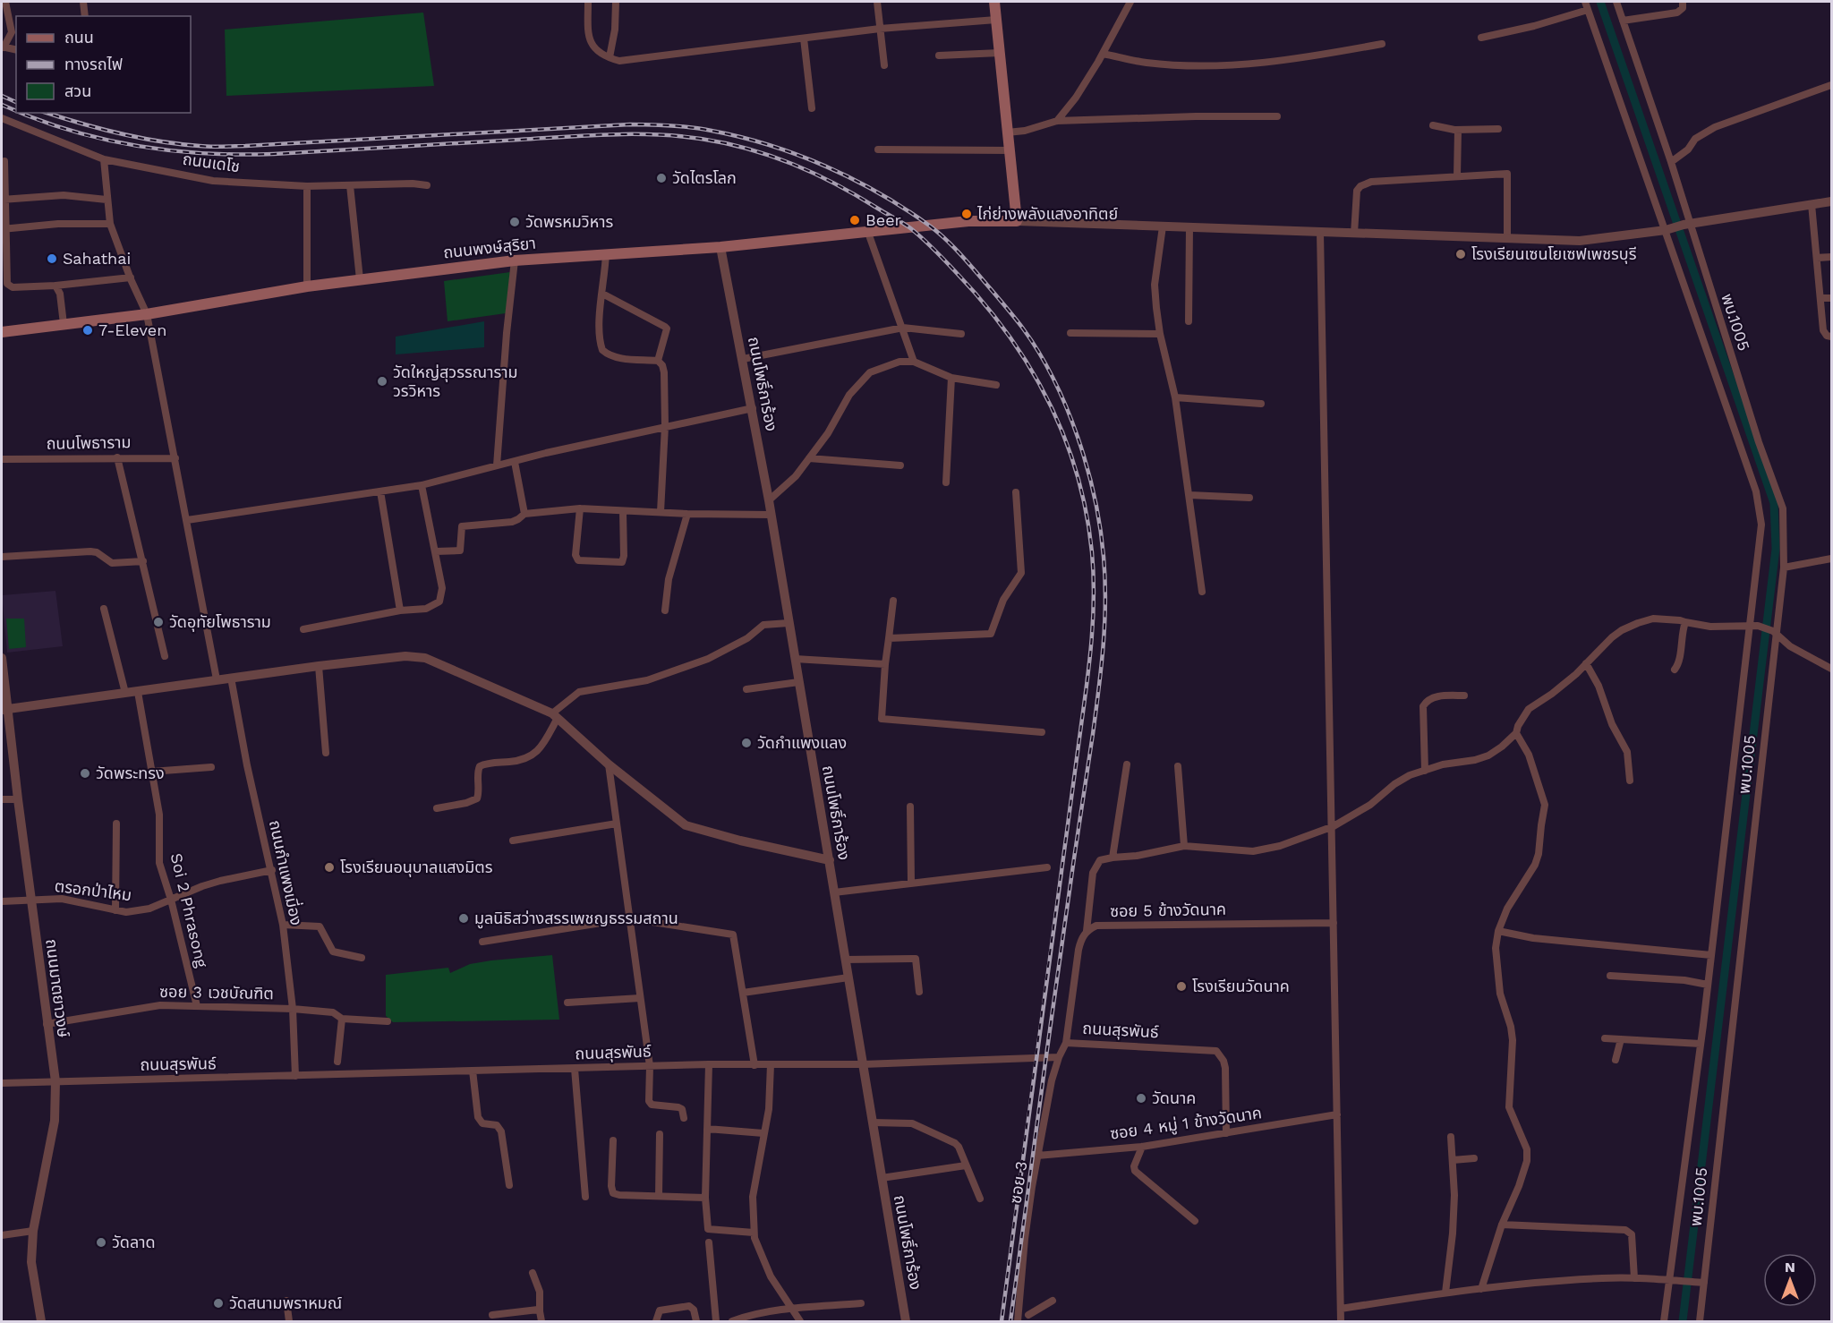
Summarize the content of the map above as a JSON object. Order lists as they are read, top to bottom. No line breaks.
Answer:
{"streets":{"main road":["ถนนพงษ์สุริยา"],"street":["ถนนเดโช","พบ.1005","ถนนโพธิ์การ้อง","ถนนโพธาราม","ถนนกำแพงเมี่อง","ตรอกป่าไหม","Soi 2 Phrasong","ซอย 5 ข้างวัดนาค","ถนนมาตยาวงษ์","ซอย 3 เวชบัณฑิต","ถนนสุรพันธ์","ซอย 4 หมู่ 1 ข้างวัดนาค","ซอย 3"]},"crossings":[["ถนนพงษ์สุริยา","ถนนโพธิ์การ้อง"],["ถนนโพธิ์การ้อง","ถนนสุรพันธ์"],["ถนนกำแพงเมี่อง","ตรอกป่าไหม"],["ถนนกำแพงเมี่อง","ซอย 3 เวชบัณฑิต"],["ถนนกำแพงเมี่อง","ถนนสุรพันธ์"],["ตรอกป่าไหม","Soi 2 Phrasong"],["ตรอกป่าไหม","ถนนมาตยาวงษ์"],["Soi 2 Phrasong","ซอย 3 เวชบัณฑิต"],["ถนนมาตยาวงษ์","ซอย 3 เวชบัณฑิต"],["ถนนมาตยาวงษ์","ถนนสุรพันธ์"],["ถนนสุรพันธ์","ซอย 4 หมู่ 1 ข้างวัดนาค"],["ถนนสุรพันธ์","ซอย 3"],["ซอย 4 หมู่ 1 ข้างวัดนาค","ซอย 3"]],"places":["วัดไตรโลก","ไก่ย่างพลังแสงอาทิตย์","Beer","วัดพรหมวิหาร","โรงเรียนเซนโยเซฟเพชรบุรี","Sahathai","7-Eleven","วัดใหญ่สุวรรณาราม วรวิหาร","วัดอุทัยโพธาราม","วัดกำแพงแลง","วัดพระทรง","โรงเรียนอนุบาลแสงมิตร","มูลนิธิสว่างสรรเพชญธรรมสถาน","โรงเรียนวัดนาค","วัดนาค","วัดลาด","วัดสนามพราหมณ์"],"legend":["ถนน","ทางรถไฟ","สวน"],"north":"top"}
